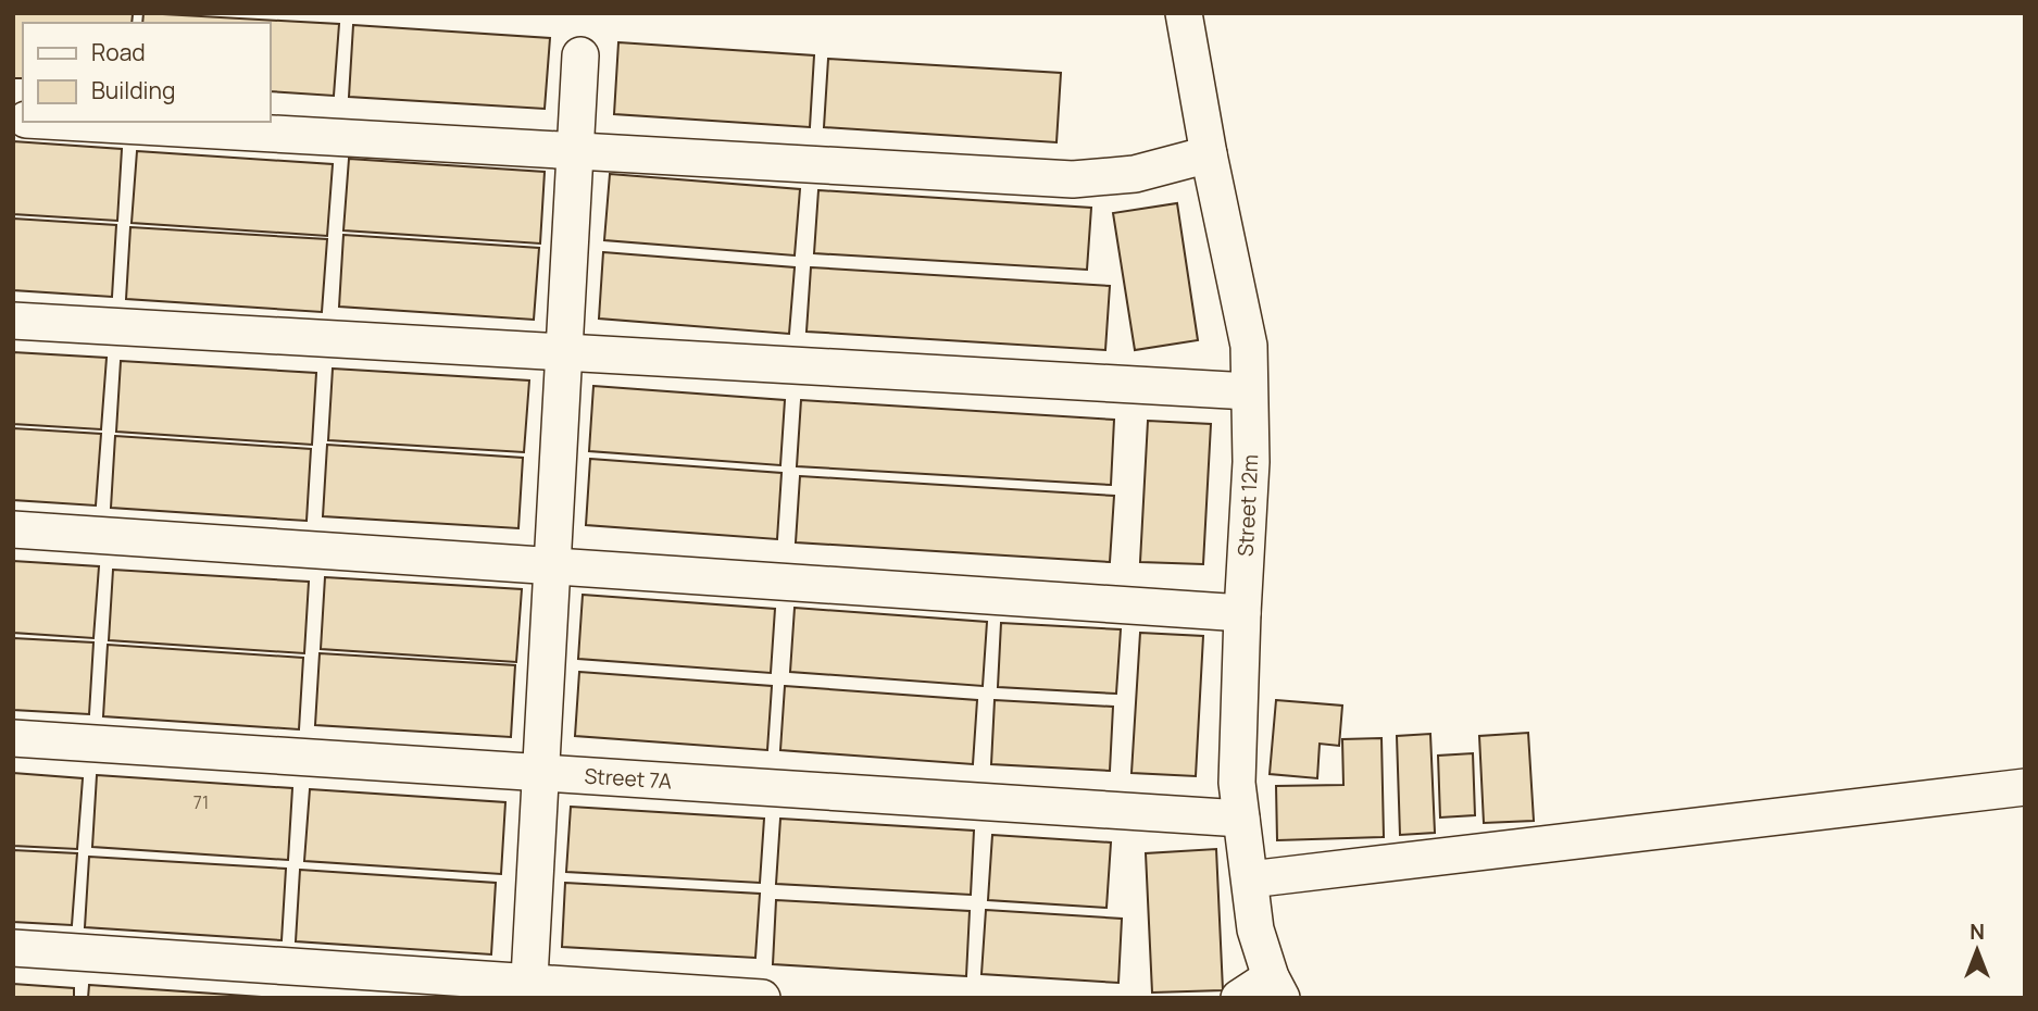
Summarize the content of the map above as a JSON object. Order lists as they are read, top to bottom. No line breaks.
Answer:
{"streets":{"street":["Street 12m","Street 7A"]},"crossings":[["Street 12m","Street 7A"]],"house_numbers":["71"],"legend":["Road","Building"],"north":"top"}
